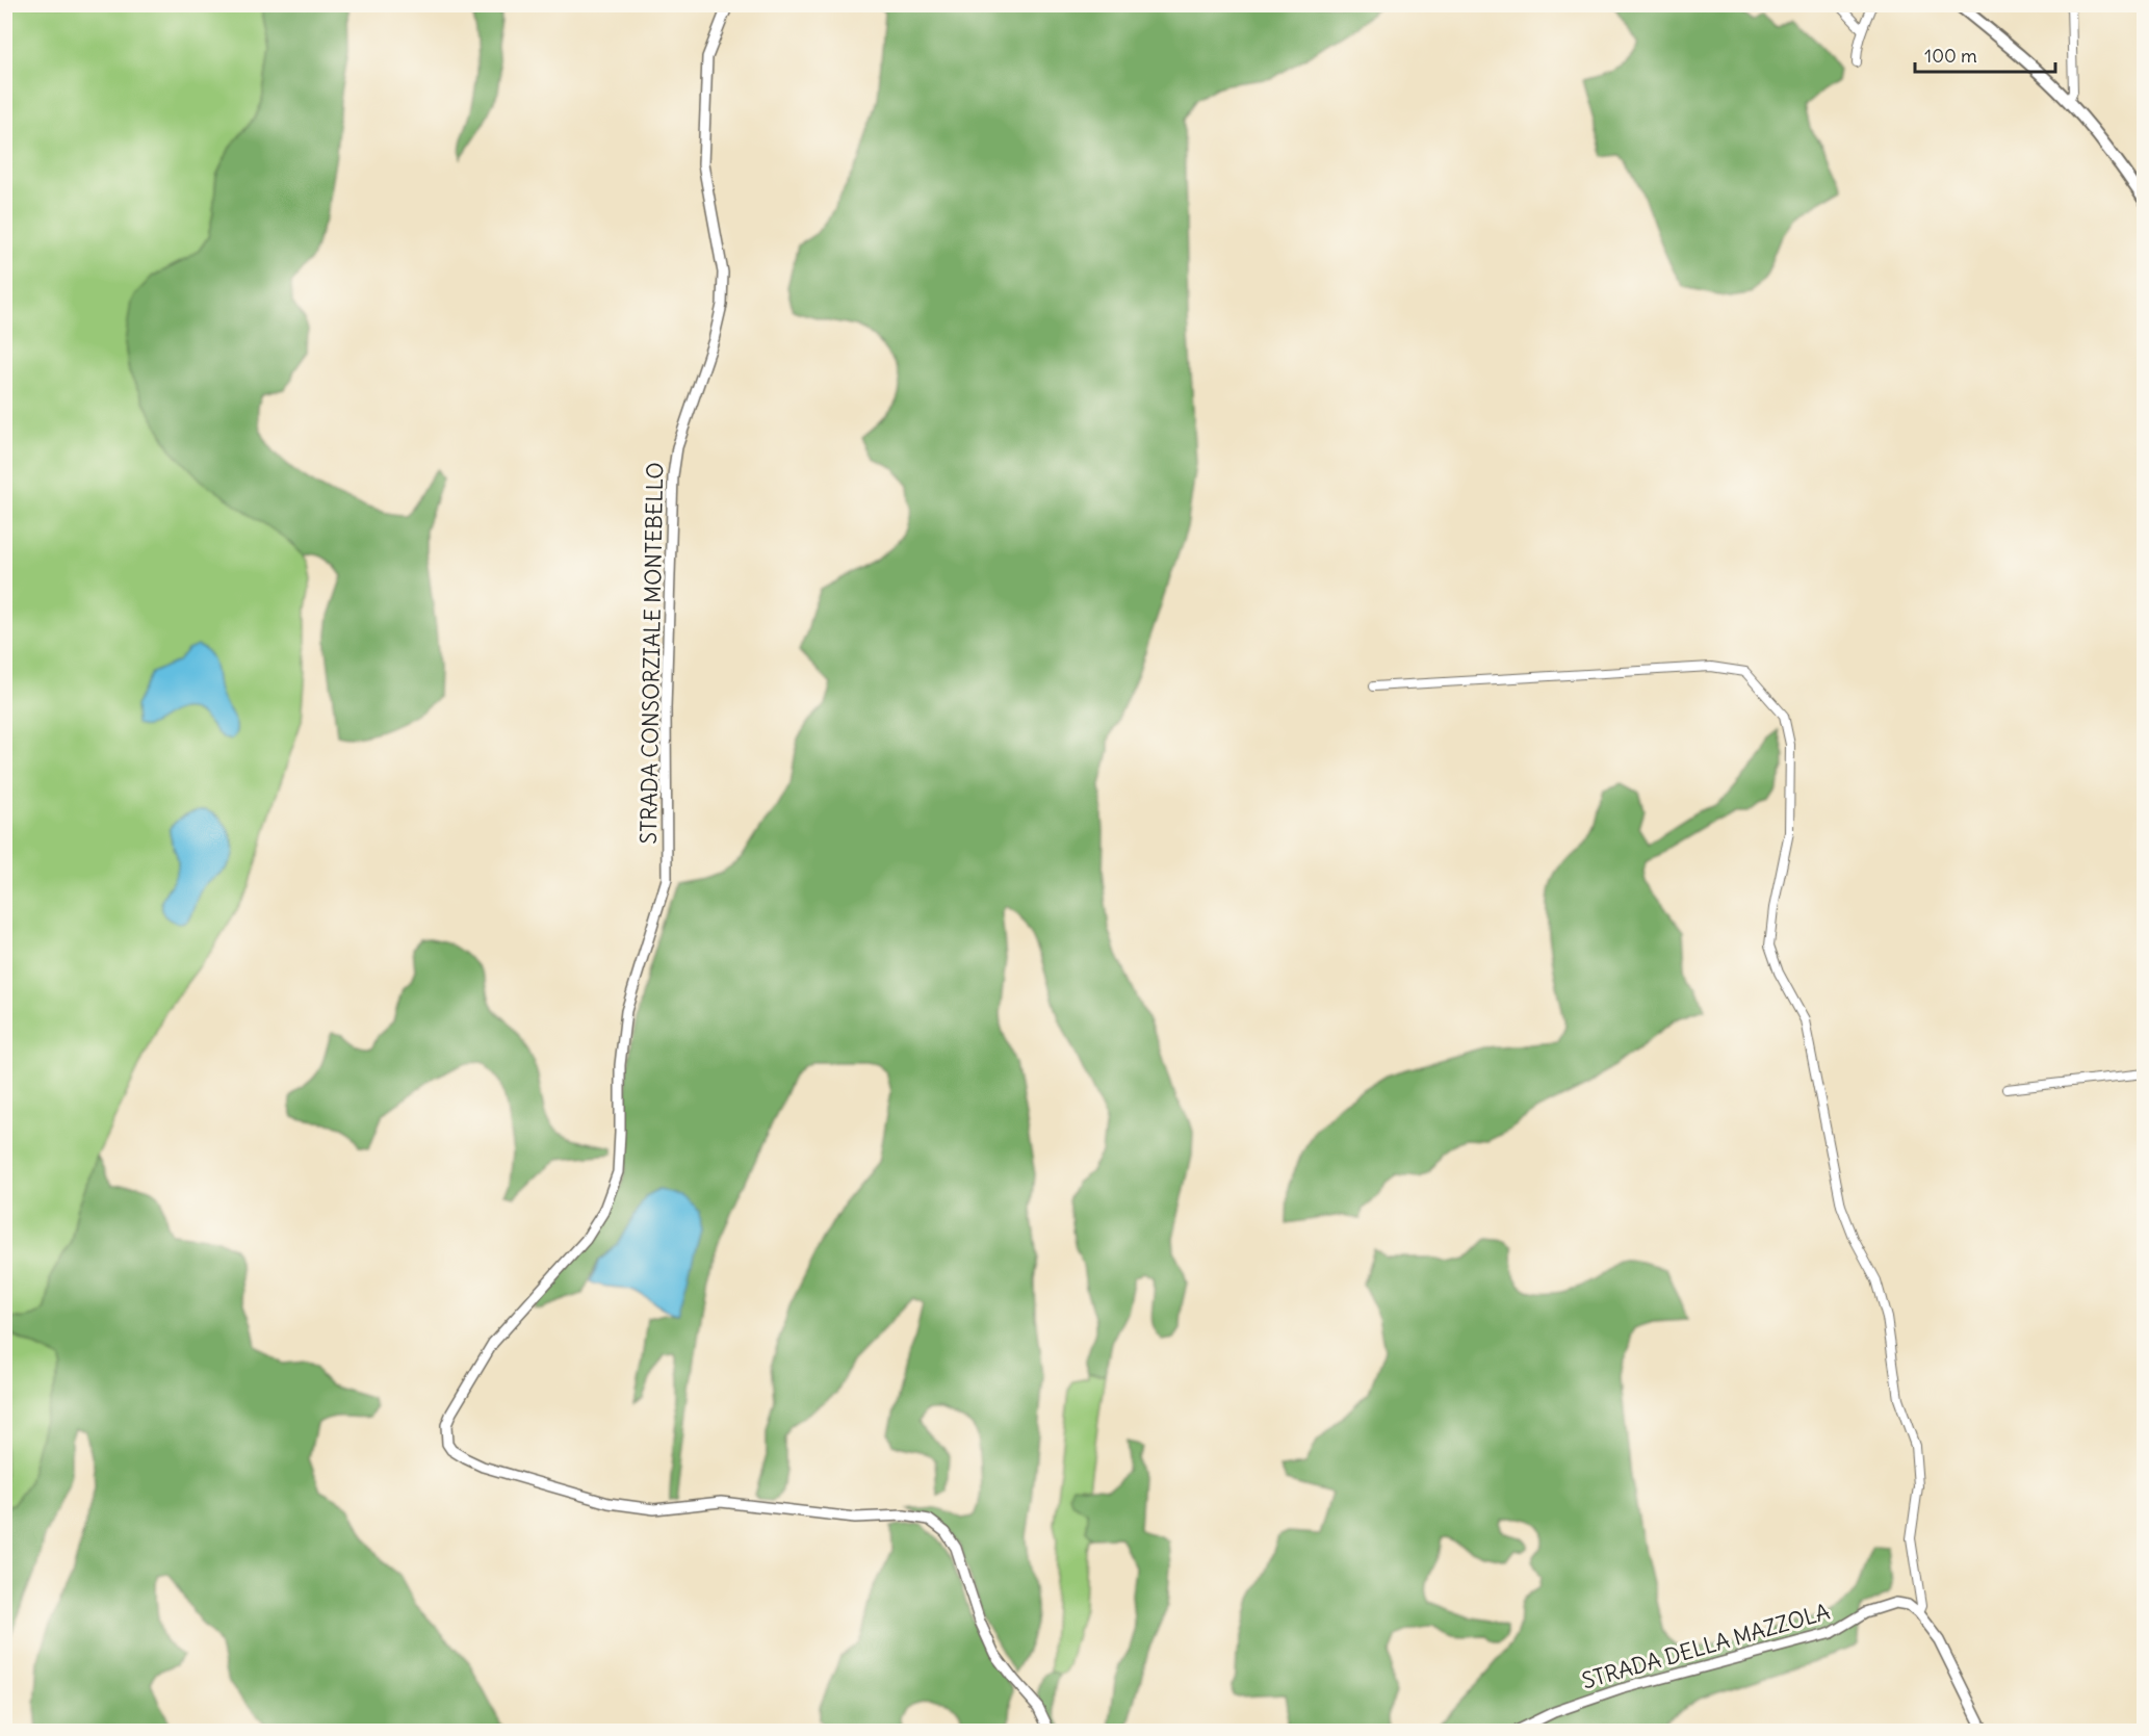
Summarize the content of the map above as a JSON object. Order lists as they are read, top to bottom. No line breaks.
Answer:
{"streets":{"street":["STRADA CONSORZIALE MONTEBELLO","STRADA DELLA MAZZOLA"]},"scale_bar":"100 m"}
